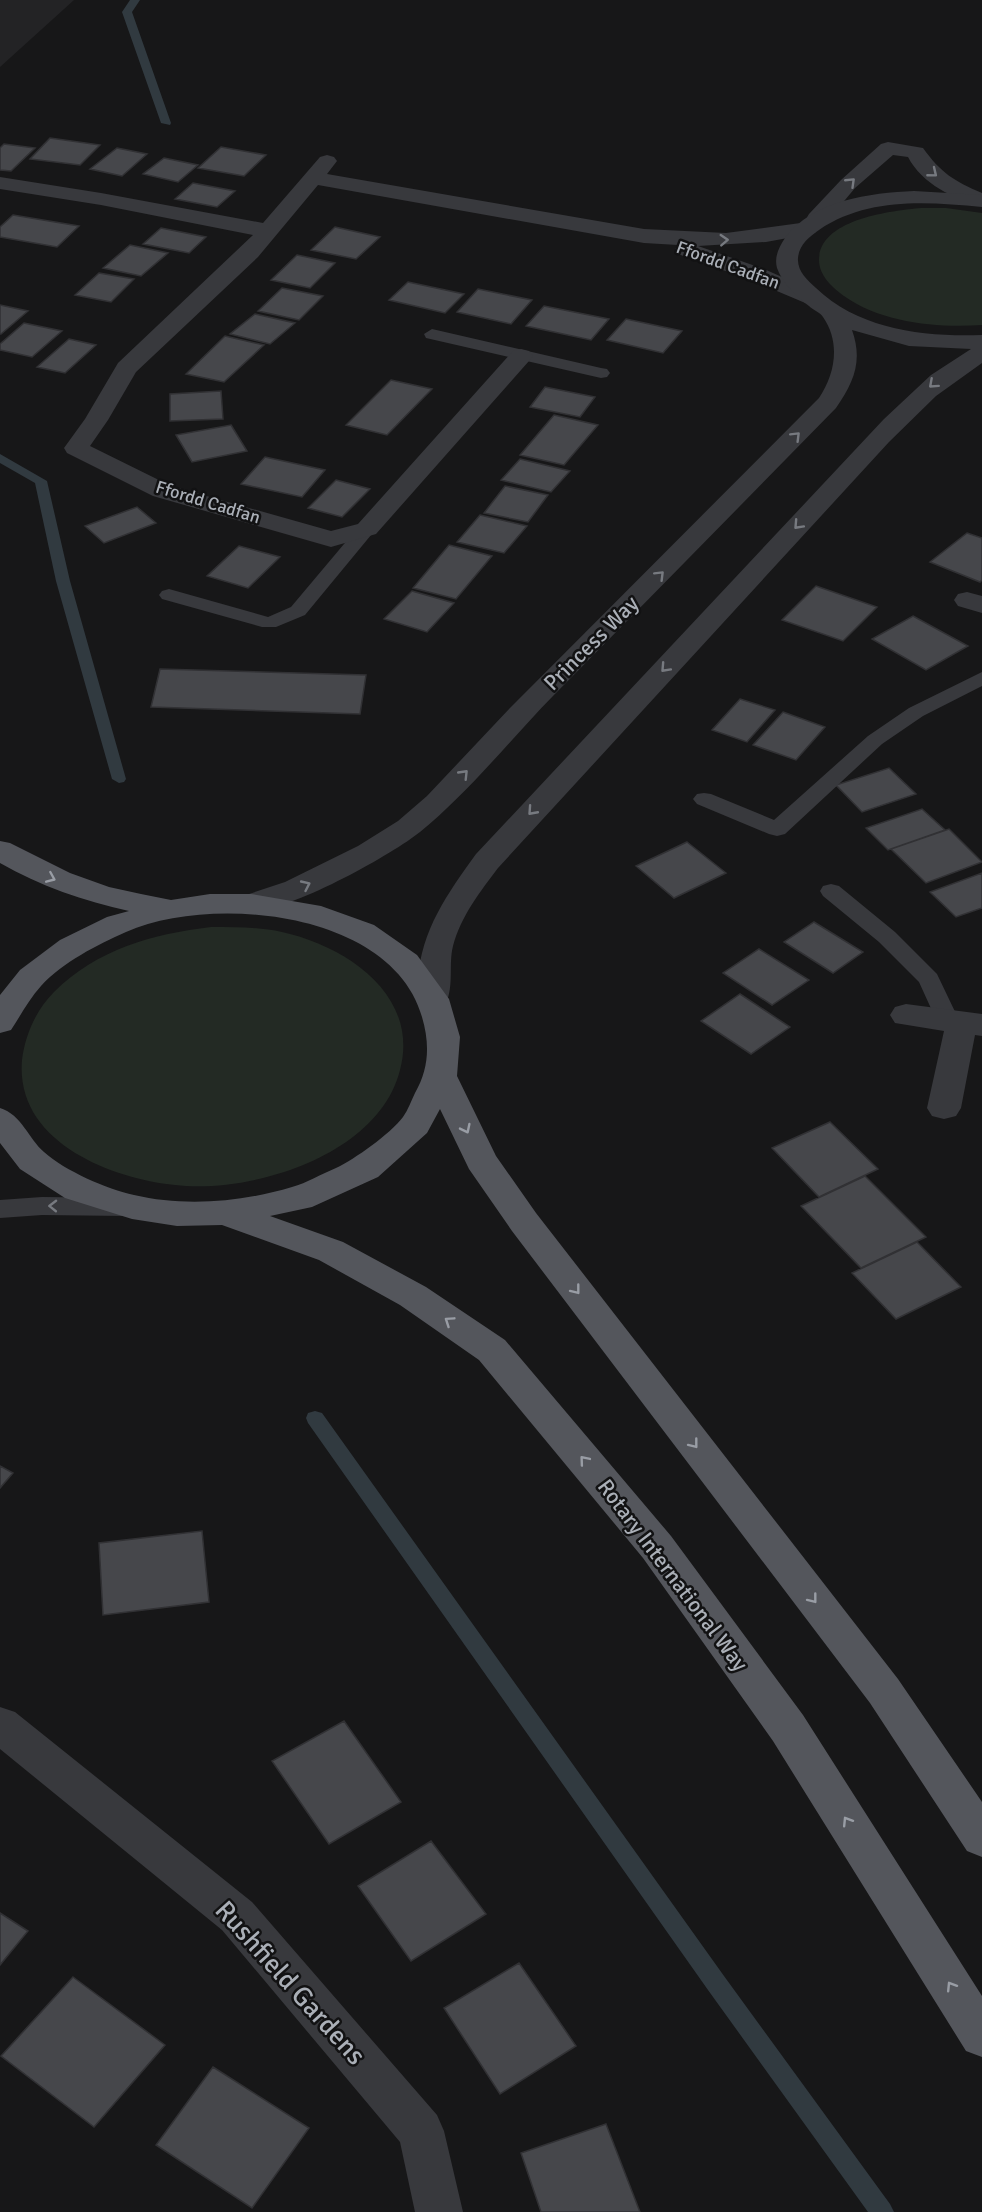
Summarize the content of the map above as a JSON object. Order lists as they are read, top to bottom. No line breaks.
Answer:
{"streets":{"main road":["Rotary International Way"],"street":["Ffordd Cadfan","Princess Way","Rushfield Gardens"]}}
